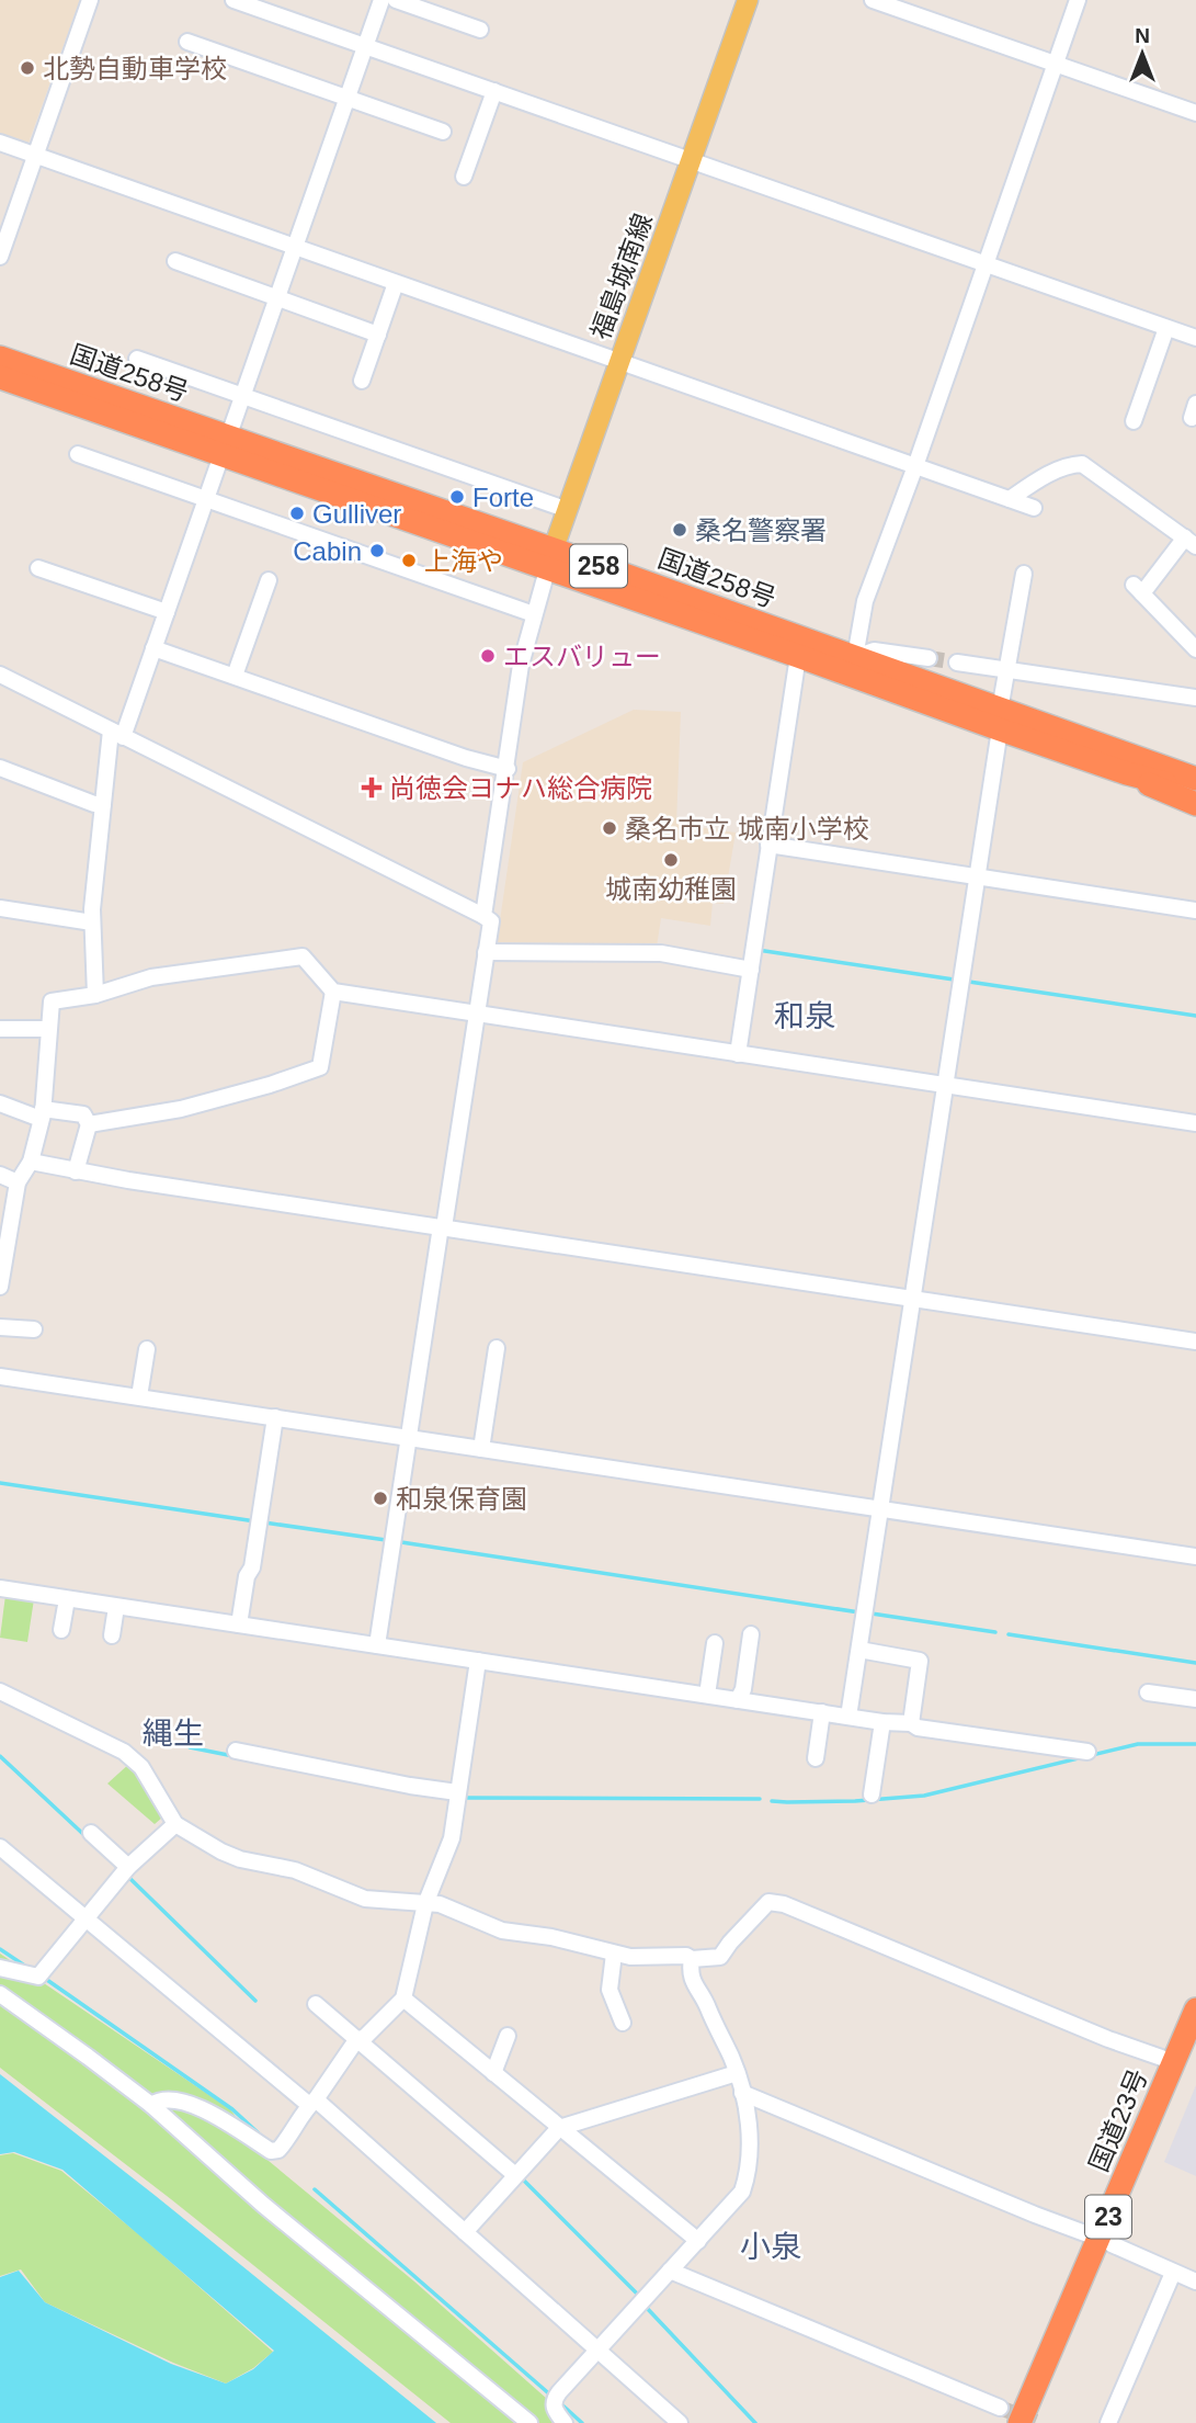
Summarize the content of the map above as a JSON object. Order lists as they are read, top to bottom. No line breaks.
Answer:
{"streets":{"highway":["国道258号","258","国道23号","23"],"main road":["福島城南線"]},"crossings":[["福島城南線","国道258号"],["国道258号","258"]],"districts":["和泉","縄生","小泉"],"places":{"other":["北勢自動車学校","Forte","Gulliver","桑名警察署","Cabin","上海や","エスバリュー","桑名市立 城南小学校","城南幼稚園","和泉保育園"],"health":["尚徳会ヨナハ総合病院"]},"north":"top"}
